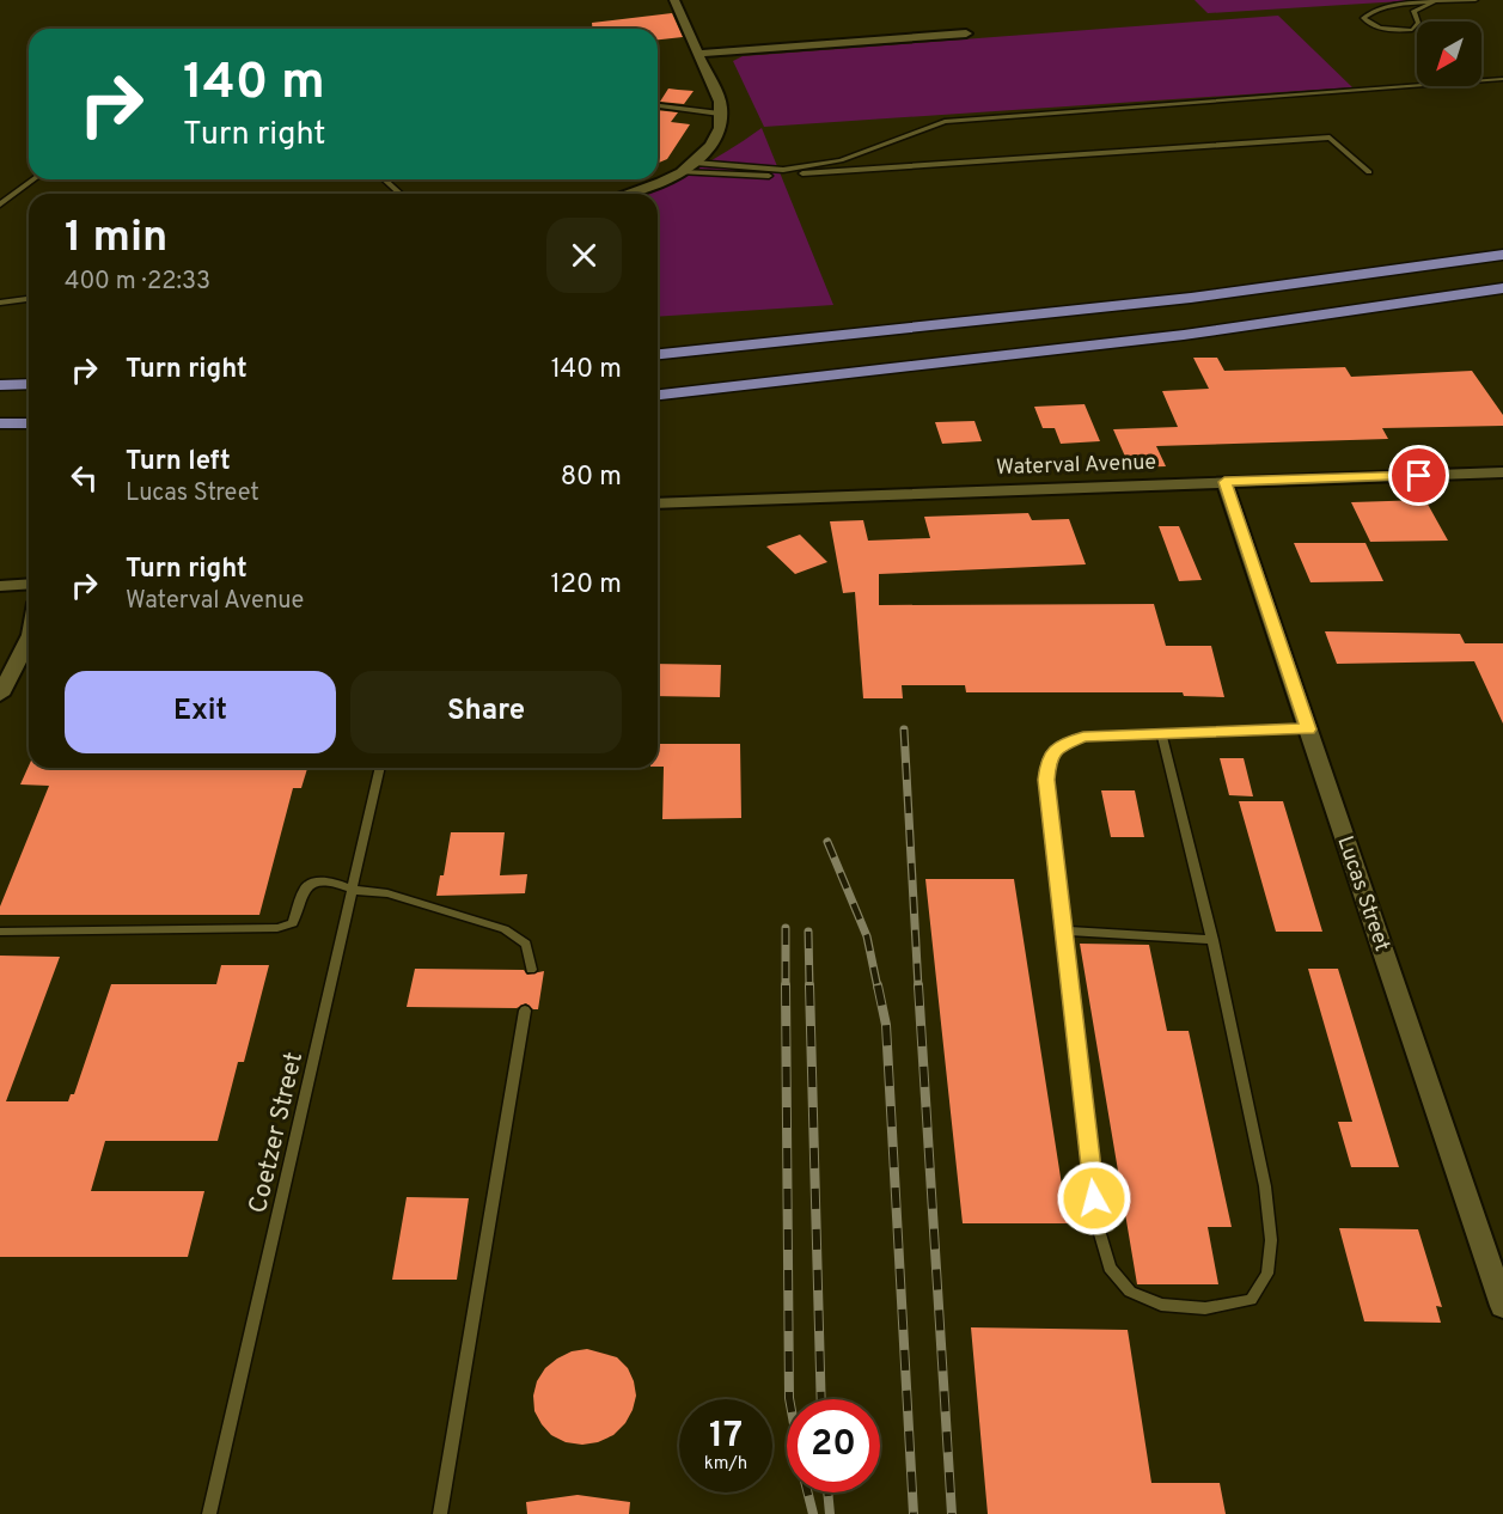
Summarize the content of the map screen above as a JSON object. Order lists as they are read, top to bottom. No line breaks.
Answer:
{"streets":{"street":["Waterval Avenue","Lucas Street"],"lane":["Coetzer Street"]},"crossings":[["Waterval Avenue","Lucas Street"]],"north":"bottom left","page":{"turn":["140 m","Turn right"],"heading":["1 min","400 m · 22:33"],"list":[{"name":"Turn right","value":"140 m"},{"name":"Turn left","note":"Lucas Street","value":"80 m"},{"name":"Turn right","note":"Waterval Avenue","value":"120 m"}],"buttons":["Exit","Share"],"speed":"17 km/h","limit":"20"}}
